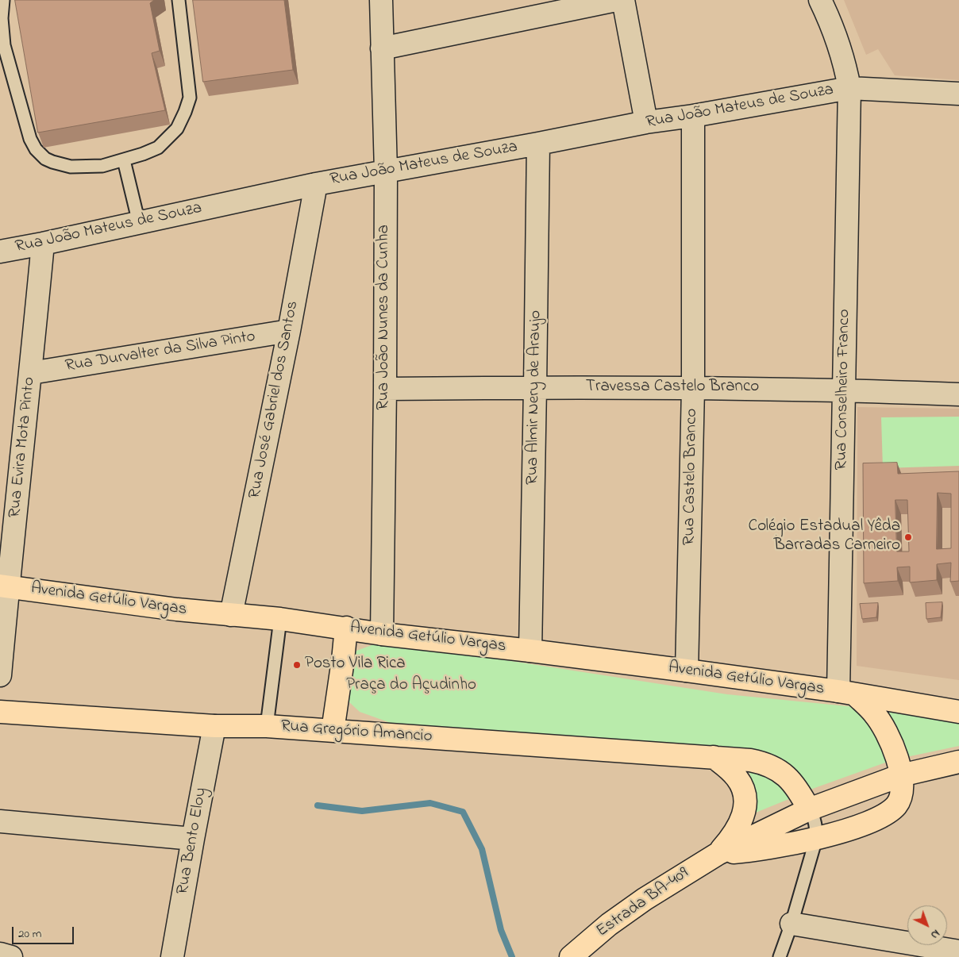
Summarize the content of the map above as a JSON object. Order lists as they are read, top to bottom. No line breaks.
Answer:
{"streets":{"main road":["Avenida Getúlio Vargas","Rua Gregório Amancio","Estrada BA-409"],"street":["Rua João Mateus de Souza","Rua João Nunes da Cunha","Rua Durvalter da Silva Pinto","Travessa Castelo Branco","Rua Conselheiro Franco","Rua Almir Nery de Araujo","Rua José Gabriel dos Santos","Rua Evira Mota Pinto","Rua Castelo Branco","Rua Bento Eloy"]},"crossings":[["Rua João Mateus de Souza","Rua João Nunes da Cunha"],["Rua João Mateus de Souza","Rua Conselheiro Franco"],["Rua João Mateus de Souza","Rua Almir Nery de Araujo"],["Rua João Mateus de Souza","Rua José Gabriel dos Santos"],["Rua João Mateus de Souza","Rua Evira Mota Pinto"],["Rua João Mateus de Souza","Rua Castelo Branco"],["Rua João Nunes da Cunha","Travessa Castelo Branco"],["Rua João Nunes da Cunha","Avenida Getúlio Vargas"],["Rua Durvalter da Silva Pinto","Rua José Gabriel dos Santos"],["Rua Durvalter da Silva Pinto","Rua Evira Mota Pinto"],["Travessa Castelo Branco","Rua Conselheiro Franco"],["Travessa Castelo Branco","Rua Almir Nery de Araujo"],["Travessa Castelo Branco","Rua Castelo Branco"],["Rua Conselheiro Franco","Avenida Getúlio Vargas"],["Rua Almir Nery de Araujo","Avenida Getúlio Vargas"],["Rua José Gabriel dos Santos","Avenida Getúlio Vargas"],["Rua Evira Mota Pinto","Avenida Getúlio Vargas"],["Rua Castelo Branco","Avenida Getúlio Vargas"],["Rua Gregório Amancio","Rua Bento Eloy"]],"parks":["Praça do Açudinho"],"places":["Colégio Estadual Yêda Barradas Carneiro","Posto Vila Rica"],"scale_bar":"20 m","north":"bottom right"}
